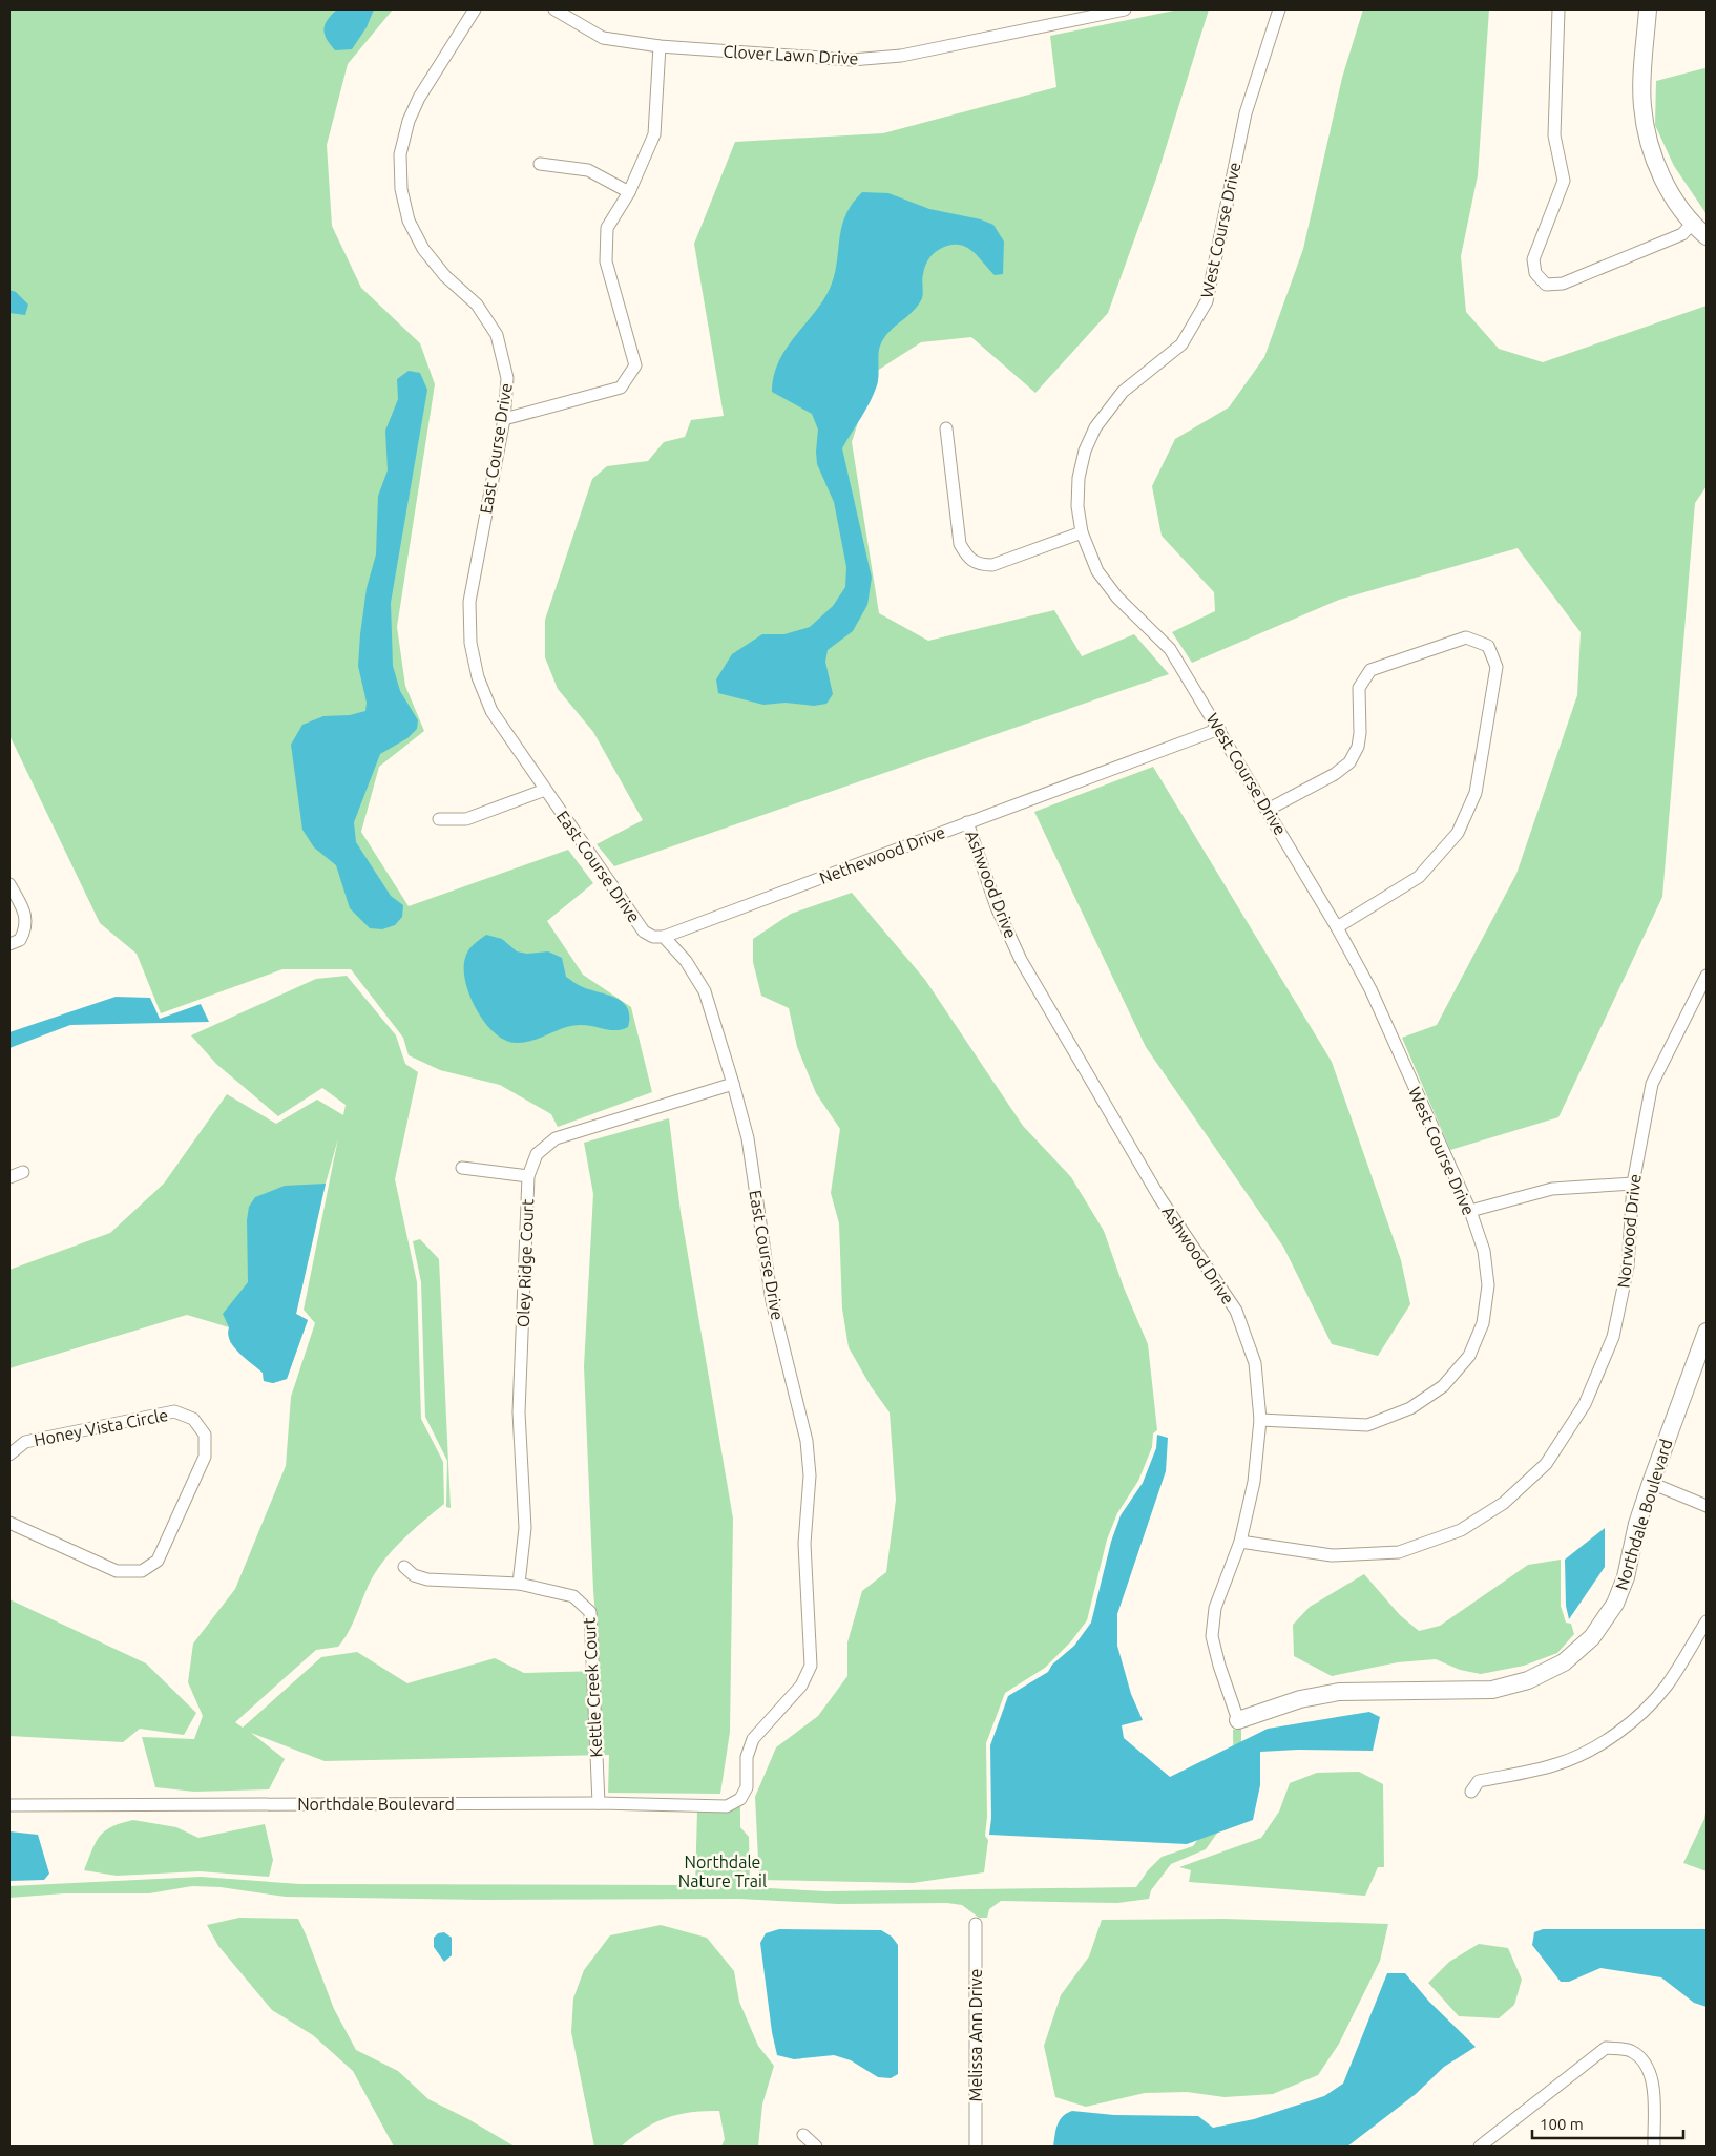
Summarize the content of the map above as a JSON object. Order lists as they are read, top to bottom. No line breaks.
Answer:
{"streets":{"street":["Clover Lawn Drive","West Course Drive","East Course Drive","Nethewood Drive","Ashwood Drive","Norwood Drive","Oley Ridge Court","Honey Vista Circle","Northdale Boulevard","Kettle Creek Court","Melissa Ann Drive"]},"crossings":[["West Course Drive","Nethewood Drive"],["West Course Drive","Ashwood Drive"],["East Course Drive","Nethewood Drive"],["East Course Drive","Oley Ridge Court"],["East Course Drive","Northdale Boulevard"],["Nethewood Drive","Ashwood Drive"],["Ashwood Drive","Norwood Drive"],["Ashwood Drive","Northdale Boulevard"],["Oley Ridge Court","Kettle Creek Court"],["Northdale Boulevard","Kettle Creek Court"]],"parks":["Northdale Nature Trail"],"scale_bar":"100 m"}
